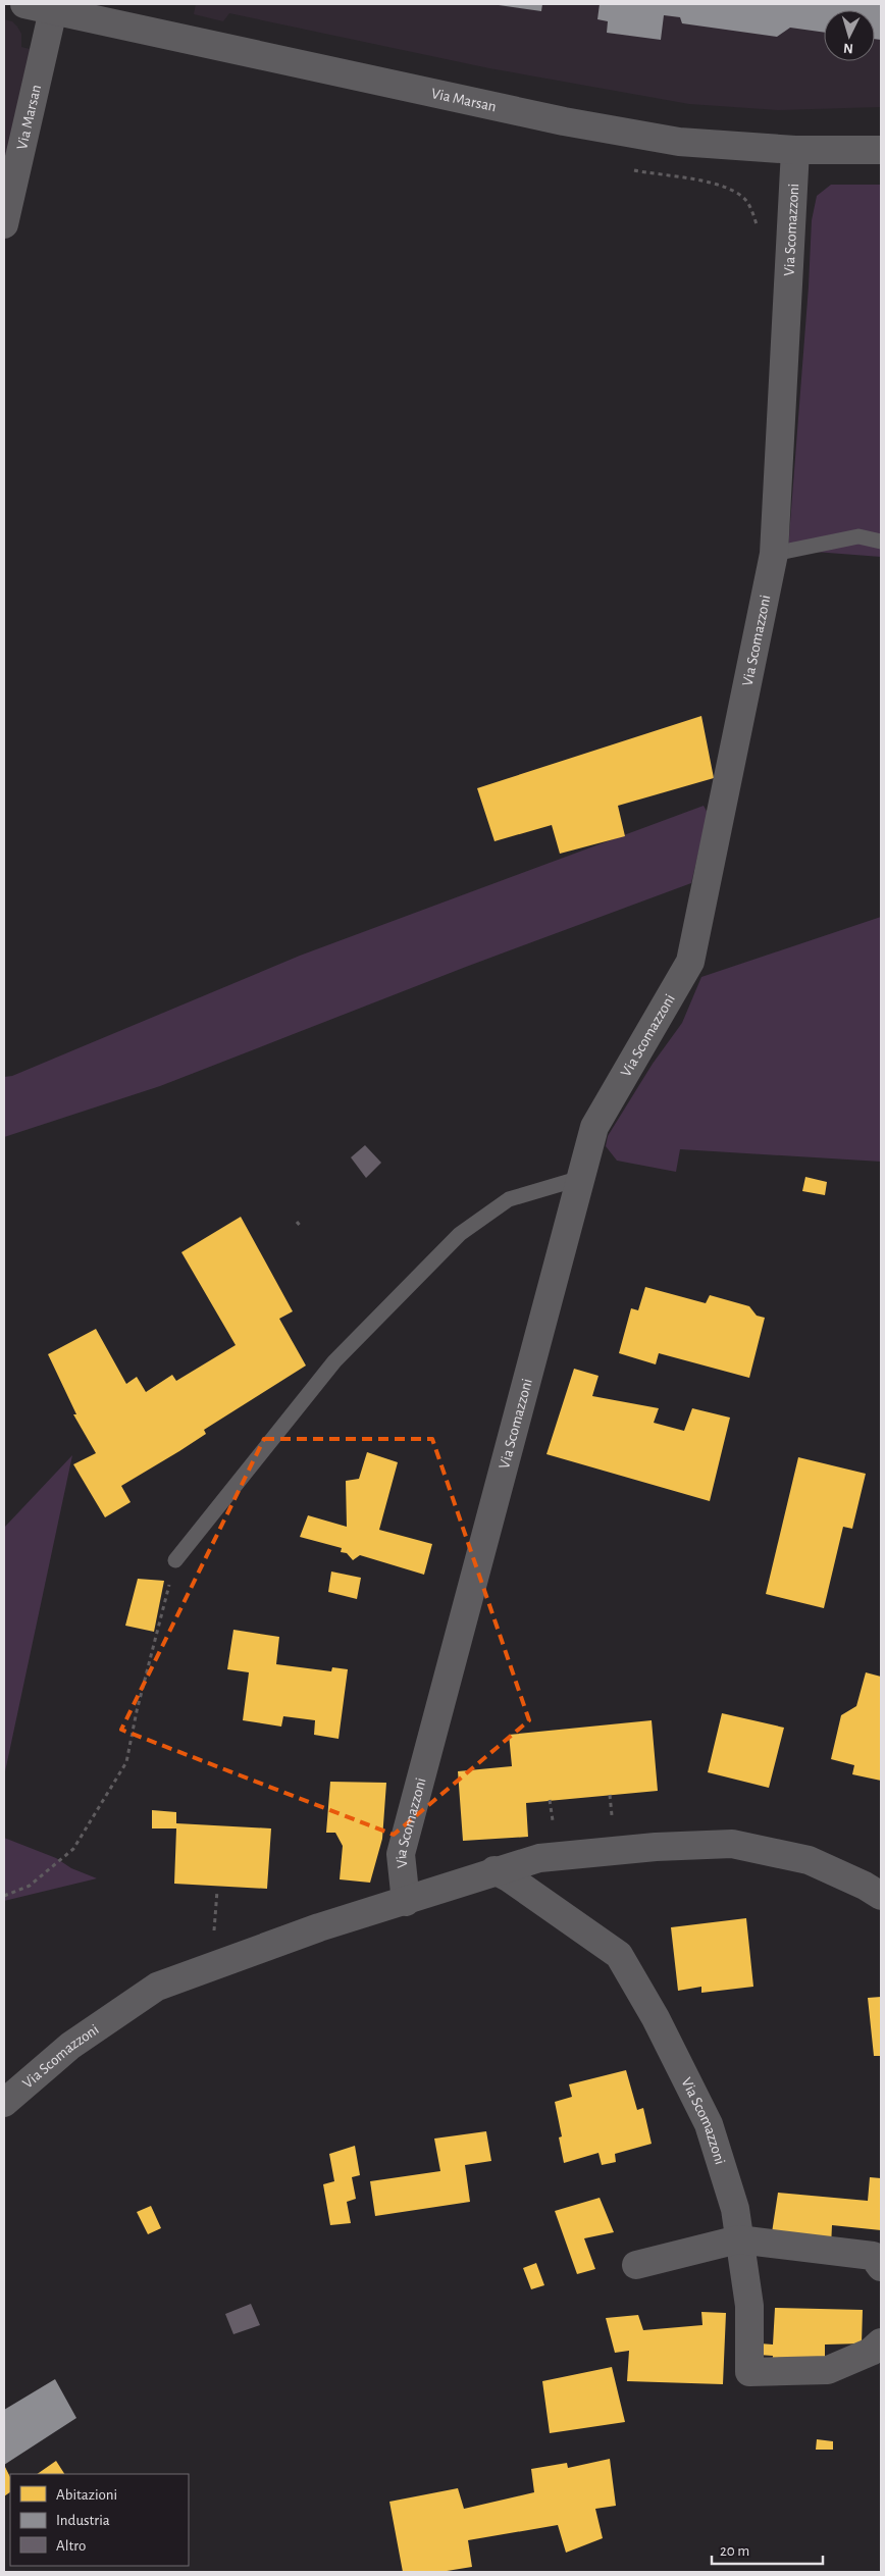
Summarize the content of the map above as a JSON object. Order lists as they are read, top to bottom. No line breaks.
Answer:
{"streets":{"street":["Via Marsan","Via Scomazzoni"]},"crossings":[["Via Marsan","Via Scomazzoni"]],"legend":["Abitazioni","Industria","Altro"],"scale_bar":"20 m","north":"bottom"}
